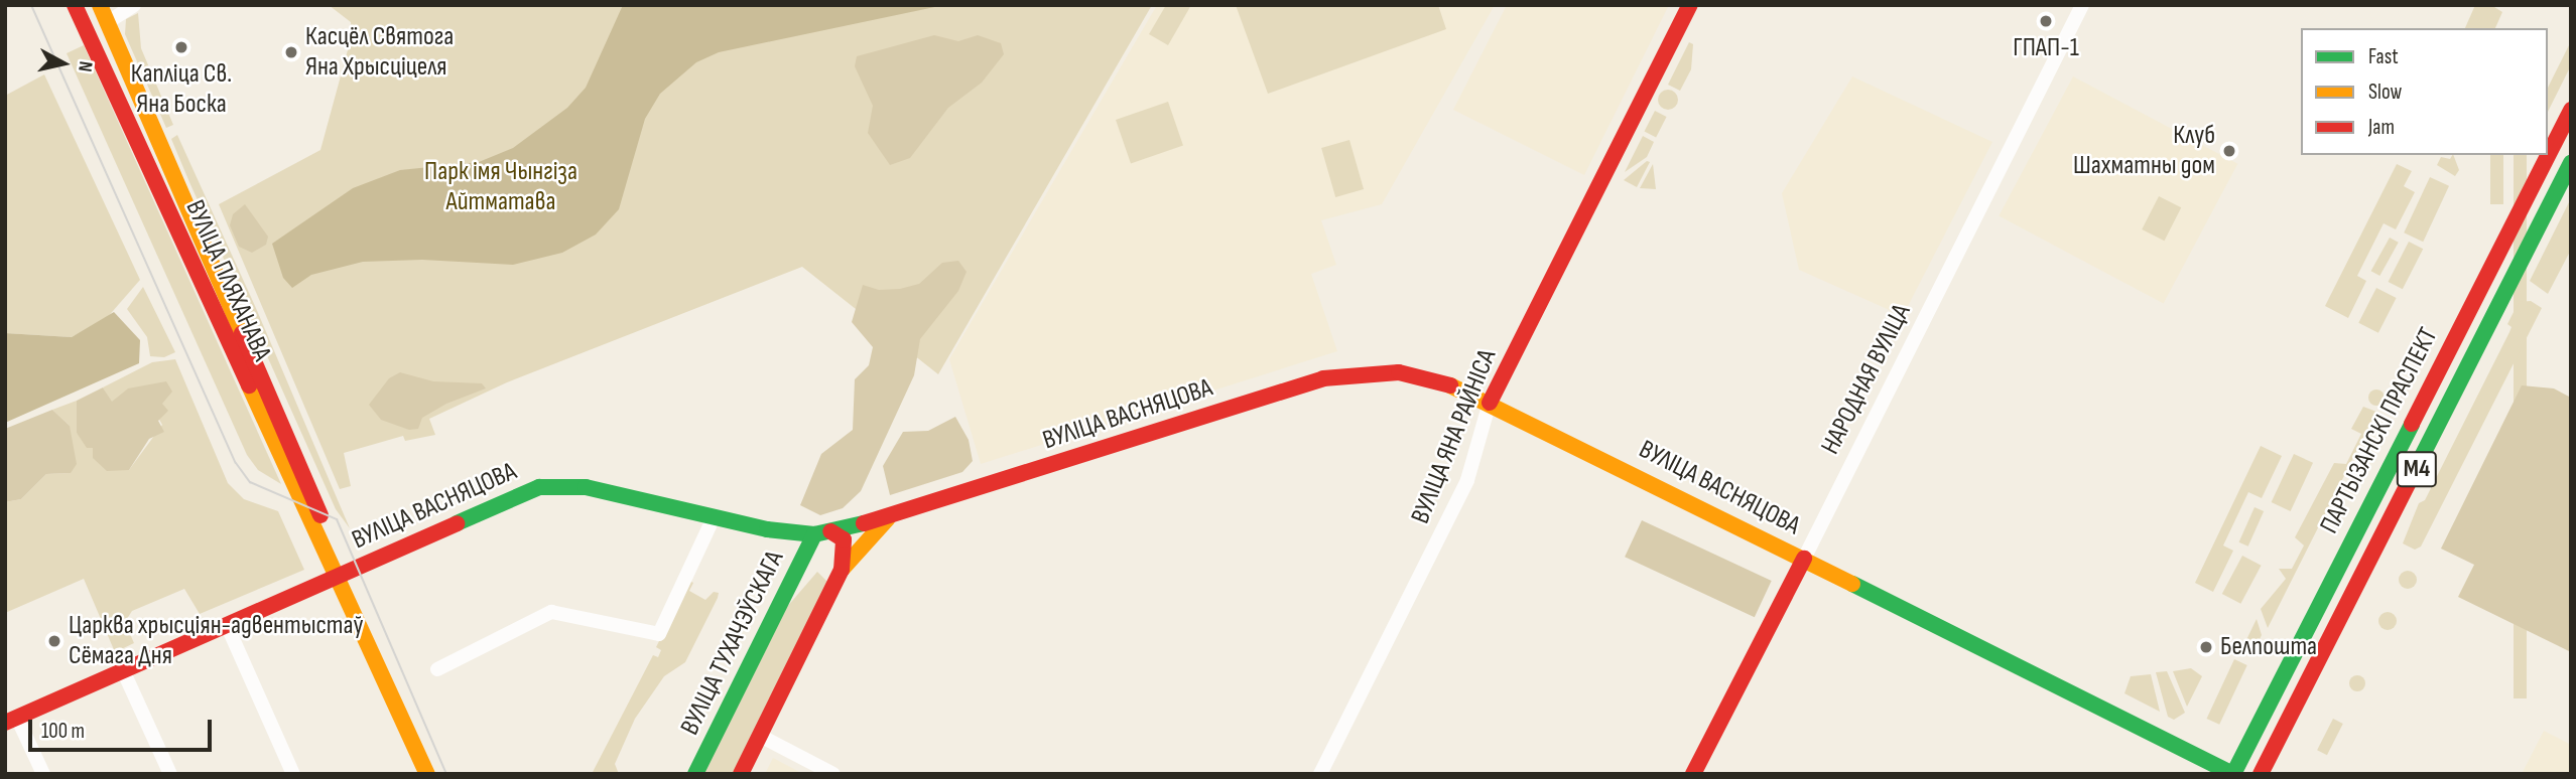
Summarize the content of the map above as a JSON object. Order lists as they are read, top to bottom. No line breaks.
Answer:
{"streets":{"street":["ВУЛІЦА ПЛЯХАНАВА","НАРОДНАЯ ВУЛІЦА","ВУЛІЦА ВАСНЯЦОВА","ПАРТЫЗАНСКІ ПРАСПЕКТ","ВУЛІЦА ЯНА РАЙНІСА","М4","ВУЛІЦА ТУХАЧЭЎСКАГА"]},"crossings":[["ВУЛІЦА ПЛЯХАНАВА","ВУЛІЦА ВАСНЯЦОВА"],["НАРОДНАЯ ВУЛІЦА","ВУЛІЦА ВАСНЯЦОВА"],["ВУЛІЦА ВАСНЯЦОВА","ПАРТЫЗАНСКІ ПРАСПЕКТ"],["ВУЛІЦА ВАСНЯЦОВА","ВУЛІЦА ЯНА РАЙНІСА"],["ВУЛІЦА ВАСНЯЦОВА","ВУЛІЦА ТУХАЧЭЎСКАГА"]],"parks":["Парк імя Чынгіза Айтматава"],"places":["ГПАП-1","Капліца Св. Яна Боска","Касцёл Святога Яна Хрысціцеля","Клуб Шахматны дом","Царква хрысціян-адвентыстаў Сёмага Дня","Белпошта"],"legend":["Fast","Slow","Jam"],"scale_bar":"100 m","north":"right"}
